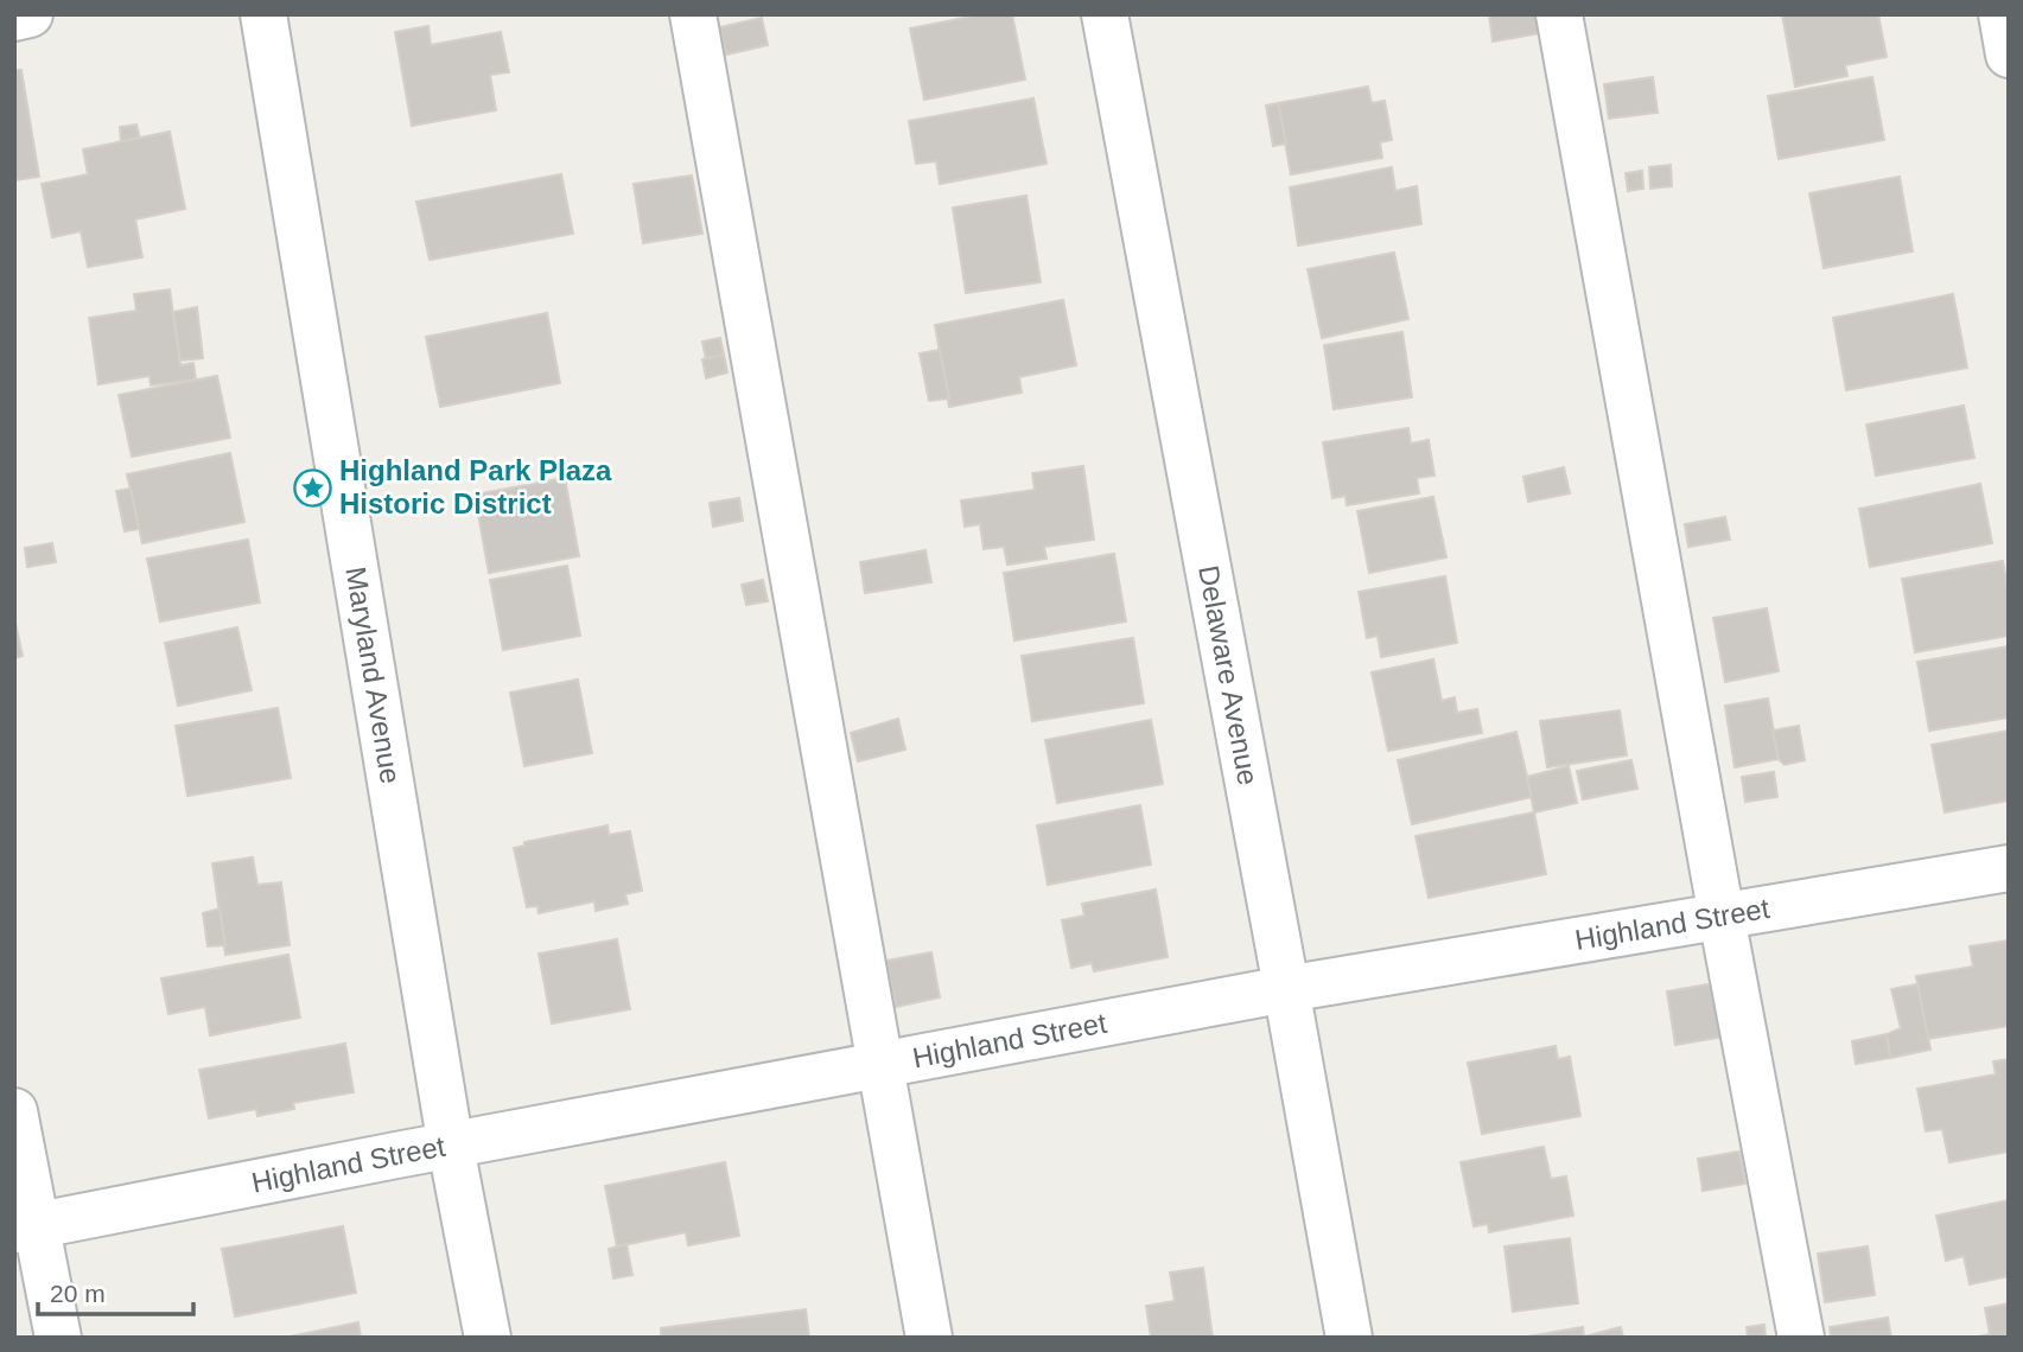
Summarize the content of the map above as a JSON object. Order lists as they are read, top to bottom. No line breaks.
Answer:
{"streets":{"street":["Maryland Avenue","Delaware Avenue","Highland Street"]},"crossings":[["Maryland Avenue","Highland Street"],["Delaware Avenue","Highland Street"]],"places":{"place":["Highland Park Plaza Historic District"]},"scale_bar":"20 m"}
